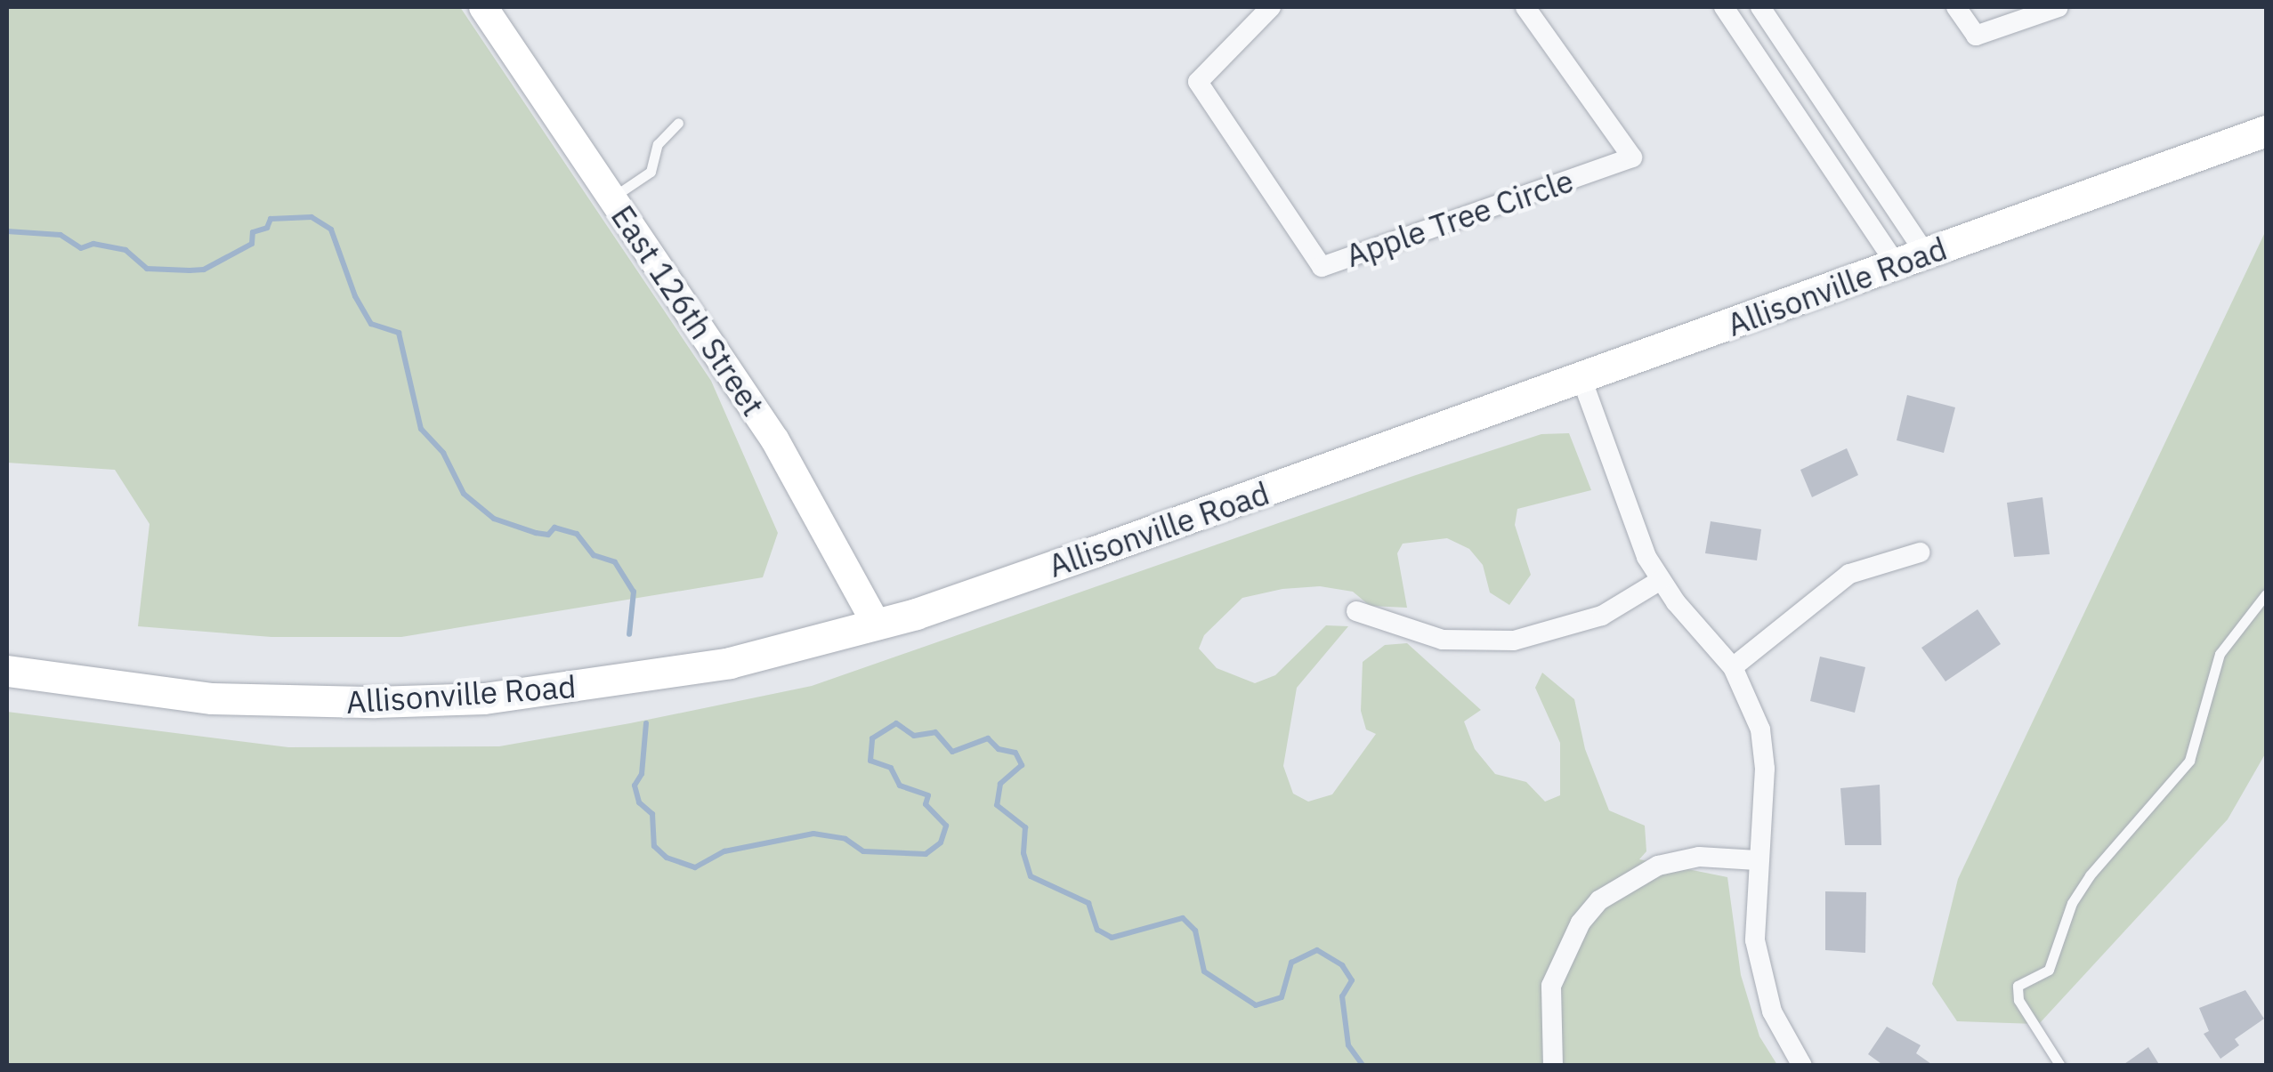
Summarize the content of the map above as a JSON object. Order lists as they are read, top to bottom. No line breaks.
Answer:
{"streets":{"main road":["Allisonville Road","East 126th Street"],"street":["Apple Tree Circle"]},"crossings":[["Allisonville Road","East 126th Street"]]}
